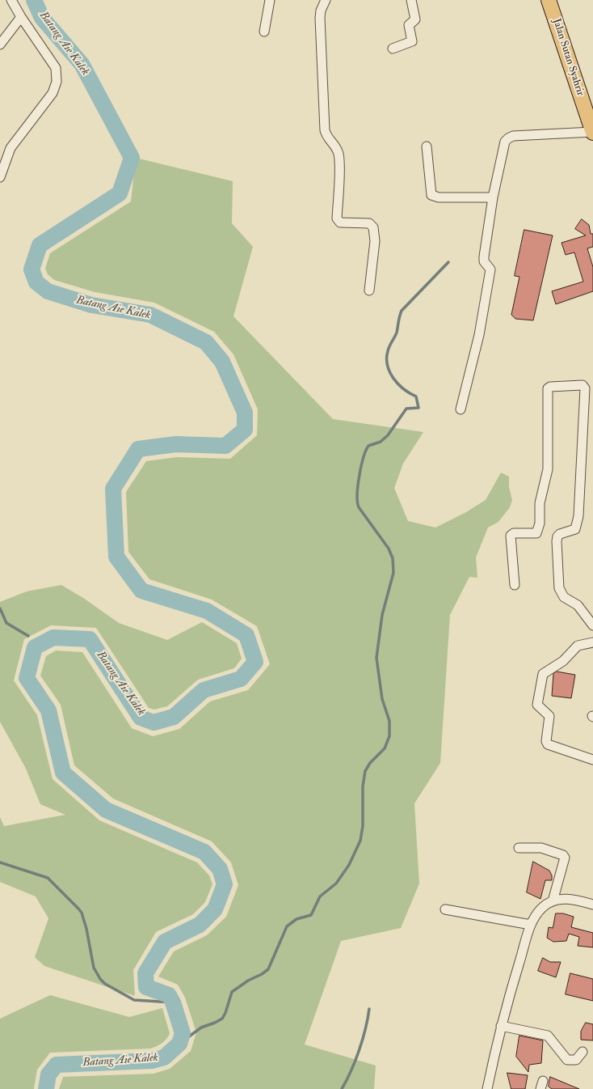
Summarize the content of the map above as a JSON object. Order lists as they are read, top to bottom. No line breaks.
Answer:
{"streets":{"highway":["Jalan Sutan Syahrir"]},"water":["Batang Aie Kalek"]}
